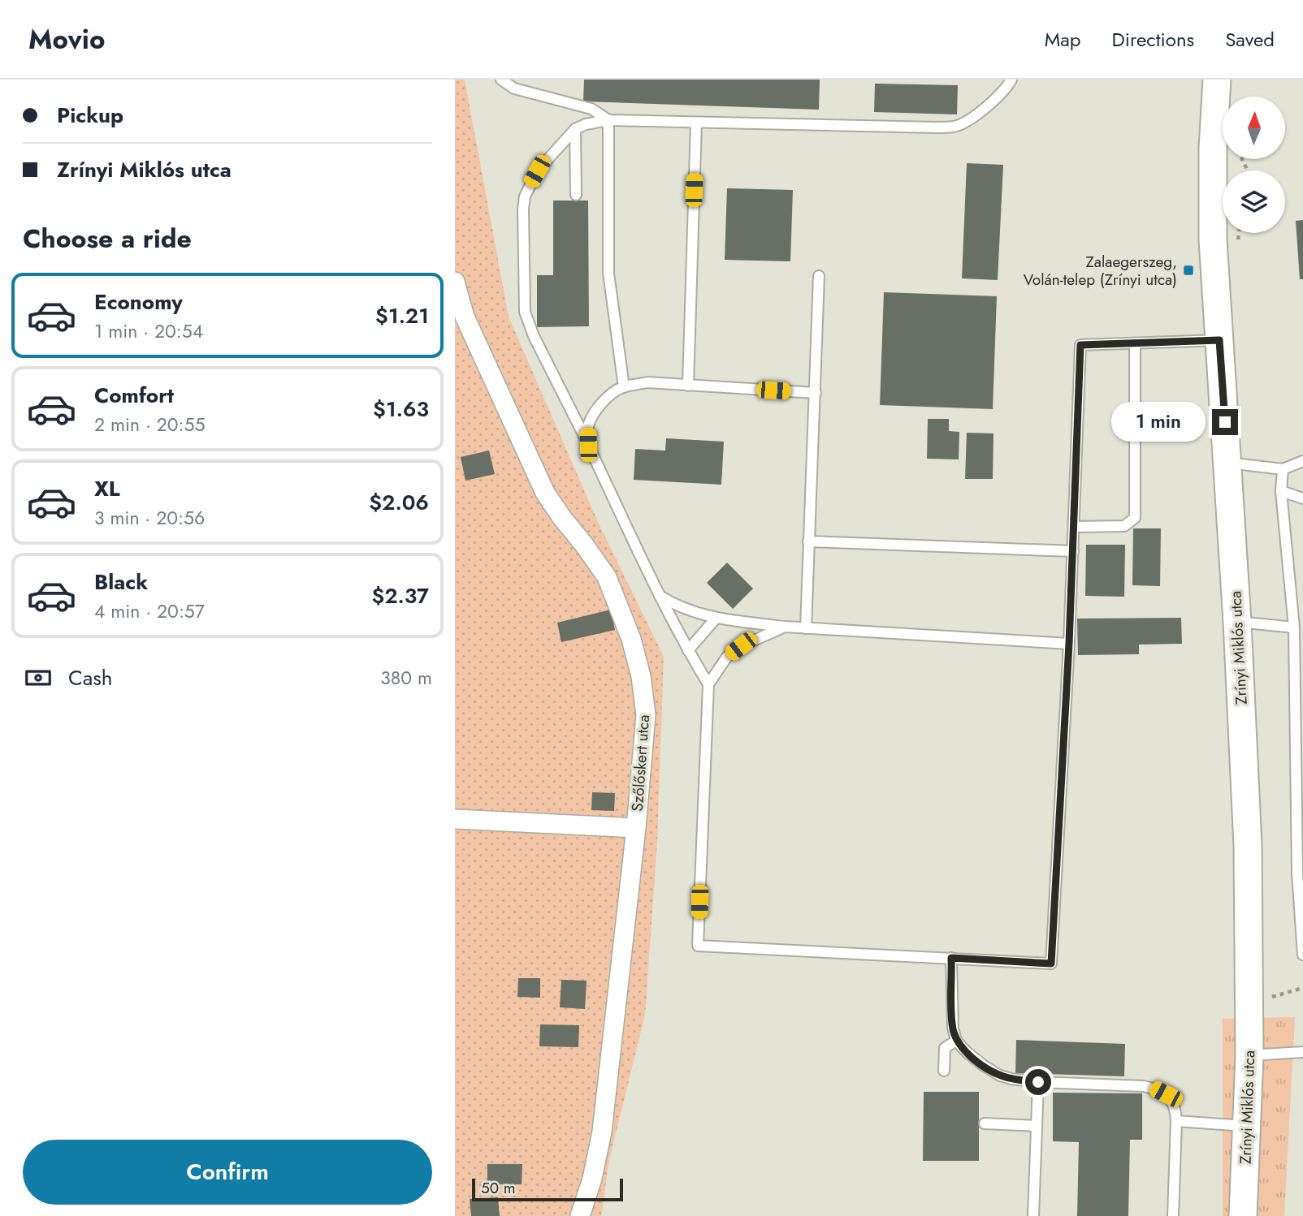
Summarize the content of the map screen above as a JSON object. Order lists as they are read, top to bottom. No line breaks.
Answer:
{"streets":{"main road":["Zrínyi Miklós utca"],"street":["Szőlőskert utca"]},"places":{"transit":["Zalaegerszeg, Volán-telep (Zrínyi utca)"]},"scale_bar":"50 m","north":"top","page":{"header":"Movio","nav":["Map","Directions","Saved"],"banner":["Pickup","Zrínyi Miklós utca"],"heading":"Choose a ride","list":[{"name":"Economy","note":"1 min · 20:54","value":"$1.21"},{"name":"Comfort","note":"2 min · 20:55","value":"$1.63"},{"name":"XL","note":"3 min · 20:56","value":"$2.06"},{"name":"Black","note":"4 min · 20:57","value":"$2.37"}],"bubble":"1 min","pay":["Cash","380 m"],"buttons":"Confirm","scale":"50 m"}}
